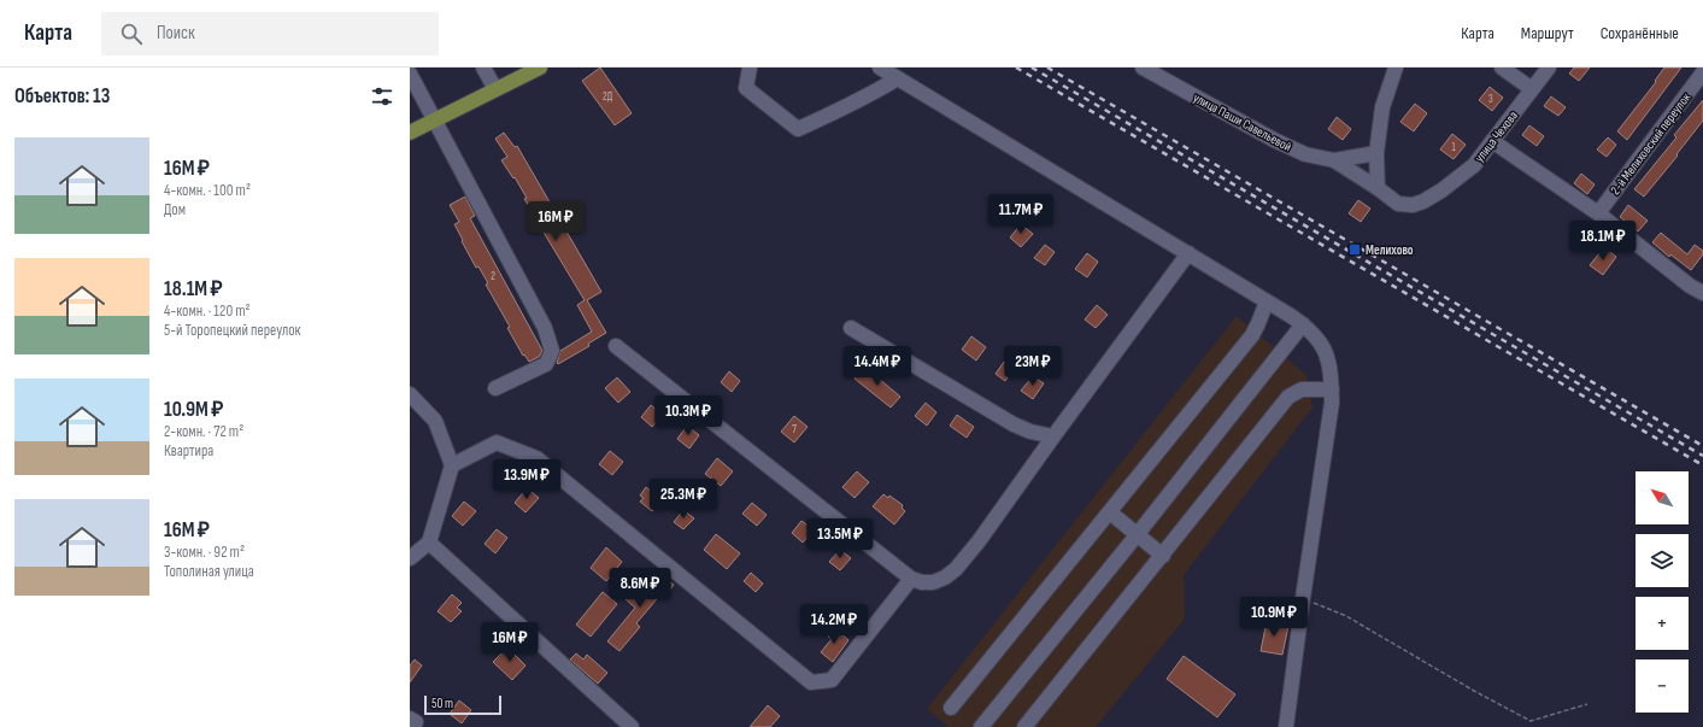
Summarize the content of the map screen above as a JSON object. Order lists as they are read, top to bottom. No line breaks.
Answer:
{"streets":{"street":["улица Паши Савельевой","улица Чехова","2-й Мелиховский переулок"]},"crossings":[["улица Паши Савельевой","улица Чехова"]],"places":{"transit":["Мелихово"]},"house_numbers":["2Д","3","1","2","7"],"scale_bar":"50 m","north":"top left","page":{"header":"Карта","search":"Поиск","nav":["Карта","Маршрут","Сохранённые"],"heading":"Объектов: 13","list":[{"name":"16M ₽","note":"4-комн. · 100 m² · Дом"},{"name":"18.1M ₽","note":"4-комн. · 120 m² · 5-й Торопецкий переулок"},{"name":"10.9M ₽","note":"2-комн. · 72 m² · Квартира"},{"name":"16M ₽","note":"3-комн. · 92 m² · Тополиная улица"}],"price":["11.7M ₽","16M ₽","18.1M ₽","14.4M ₽","23M ₽","10.3M ₽","13.9M ₽","25.3M ₽","13.5M ₽","8.6M ₽","10.9M ₽","14.2M ₽","16M ₽"],"map_buttons":["+","−"],"scale":"50 m"}}
